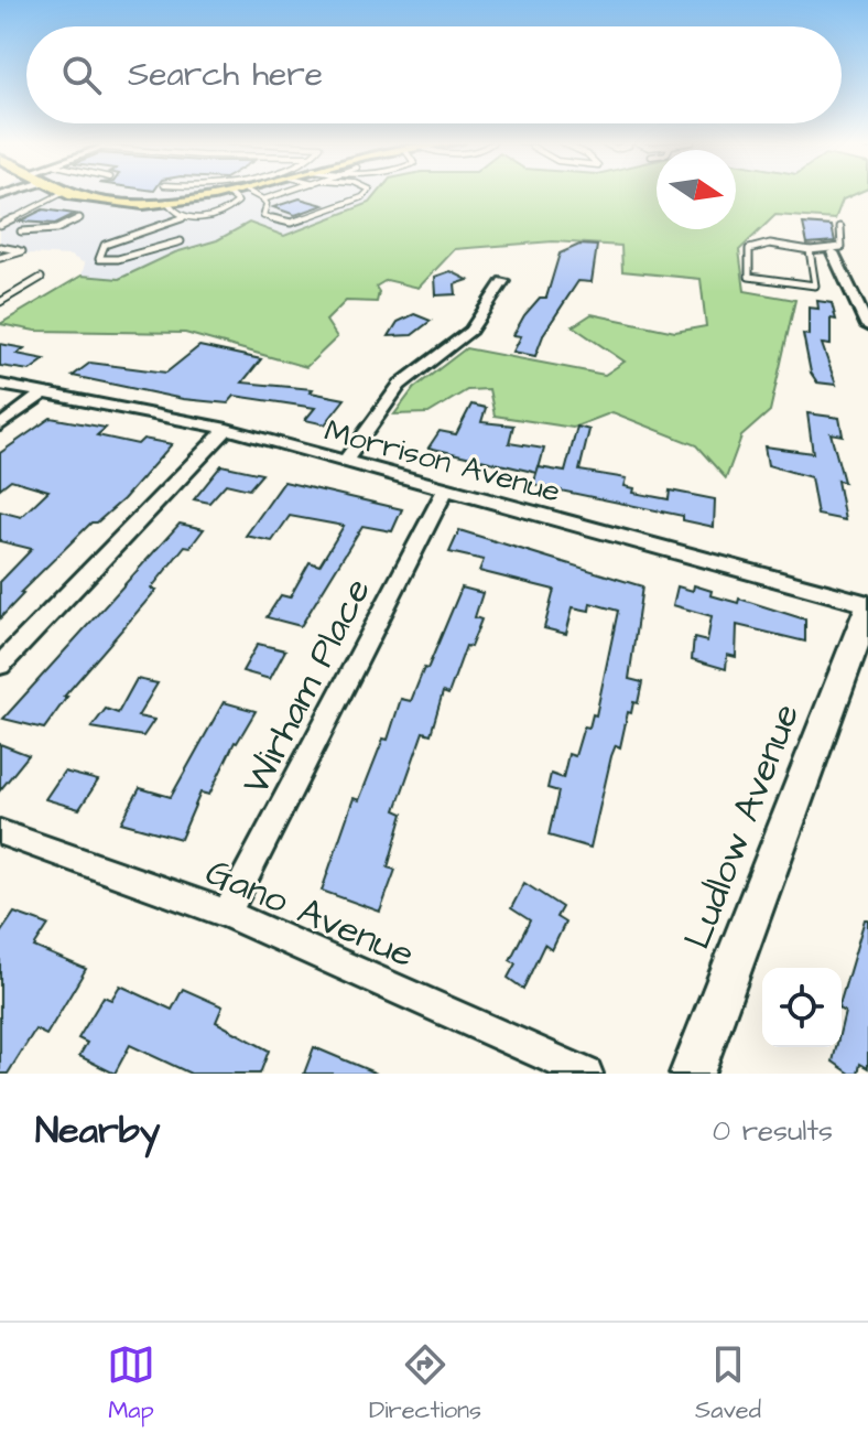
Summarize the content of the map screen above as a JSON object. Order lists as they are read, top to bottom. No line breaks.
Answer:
{"streets":{"main road":["Ludlow Avenue"],"street":["Morrison Avenue","Wirham Place","Gano Avenue"]},"crossings":[["Morrison Avenue","Wirham Place"],["Morrison Avenue","Ludlow Avenue"],["Wirham Place","Gano Avenue"]],"north":"right","page":{"search":"Search here","heading":["Nearby","0 results"],"nav":["Map","Directions","Saved"]}}
